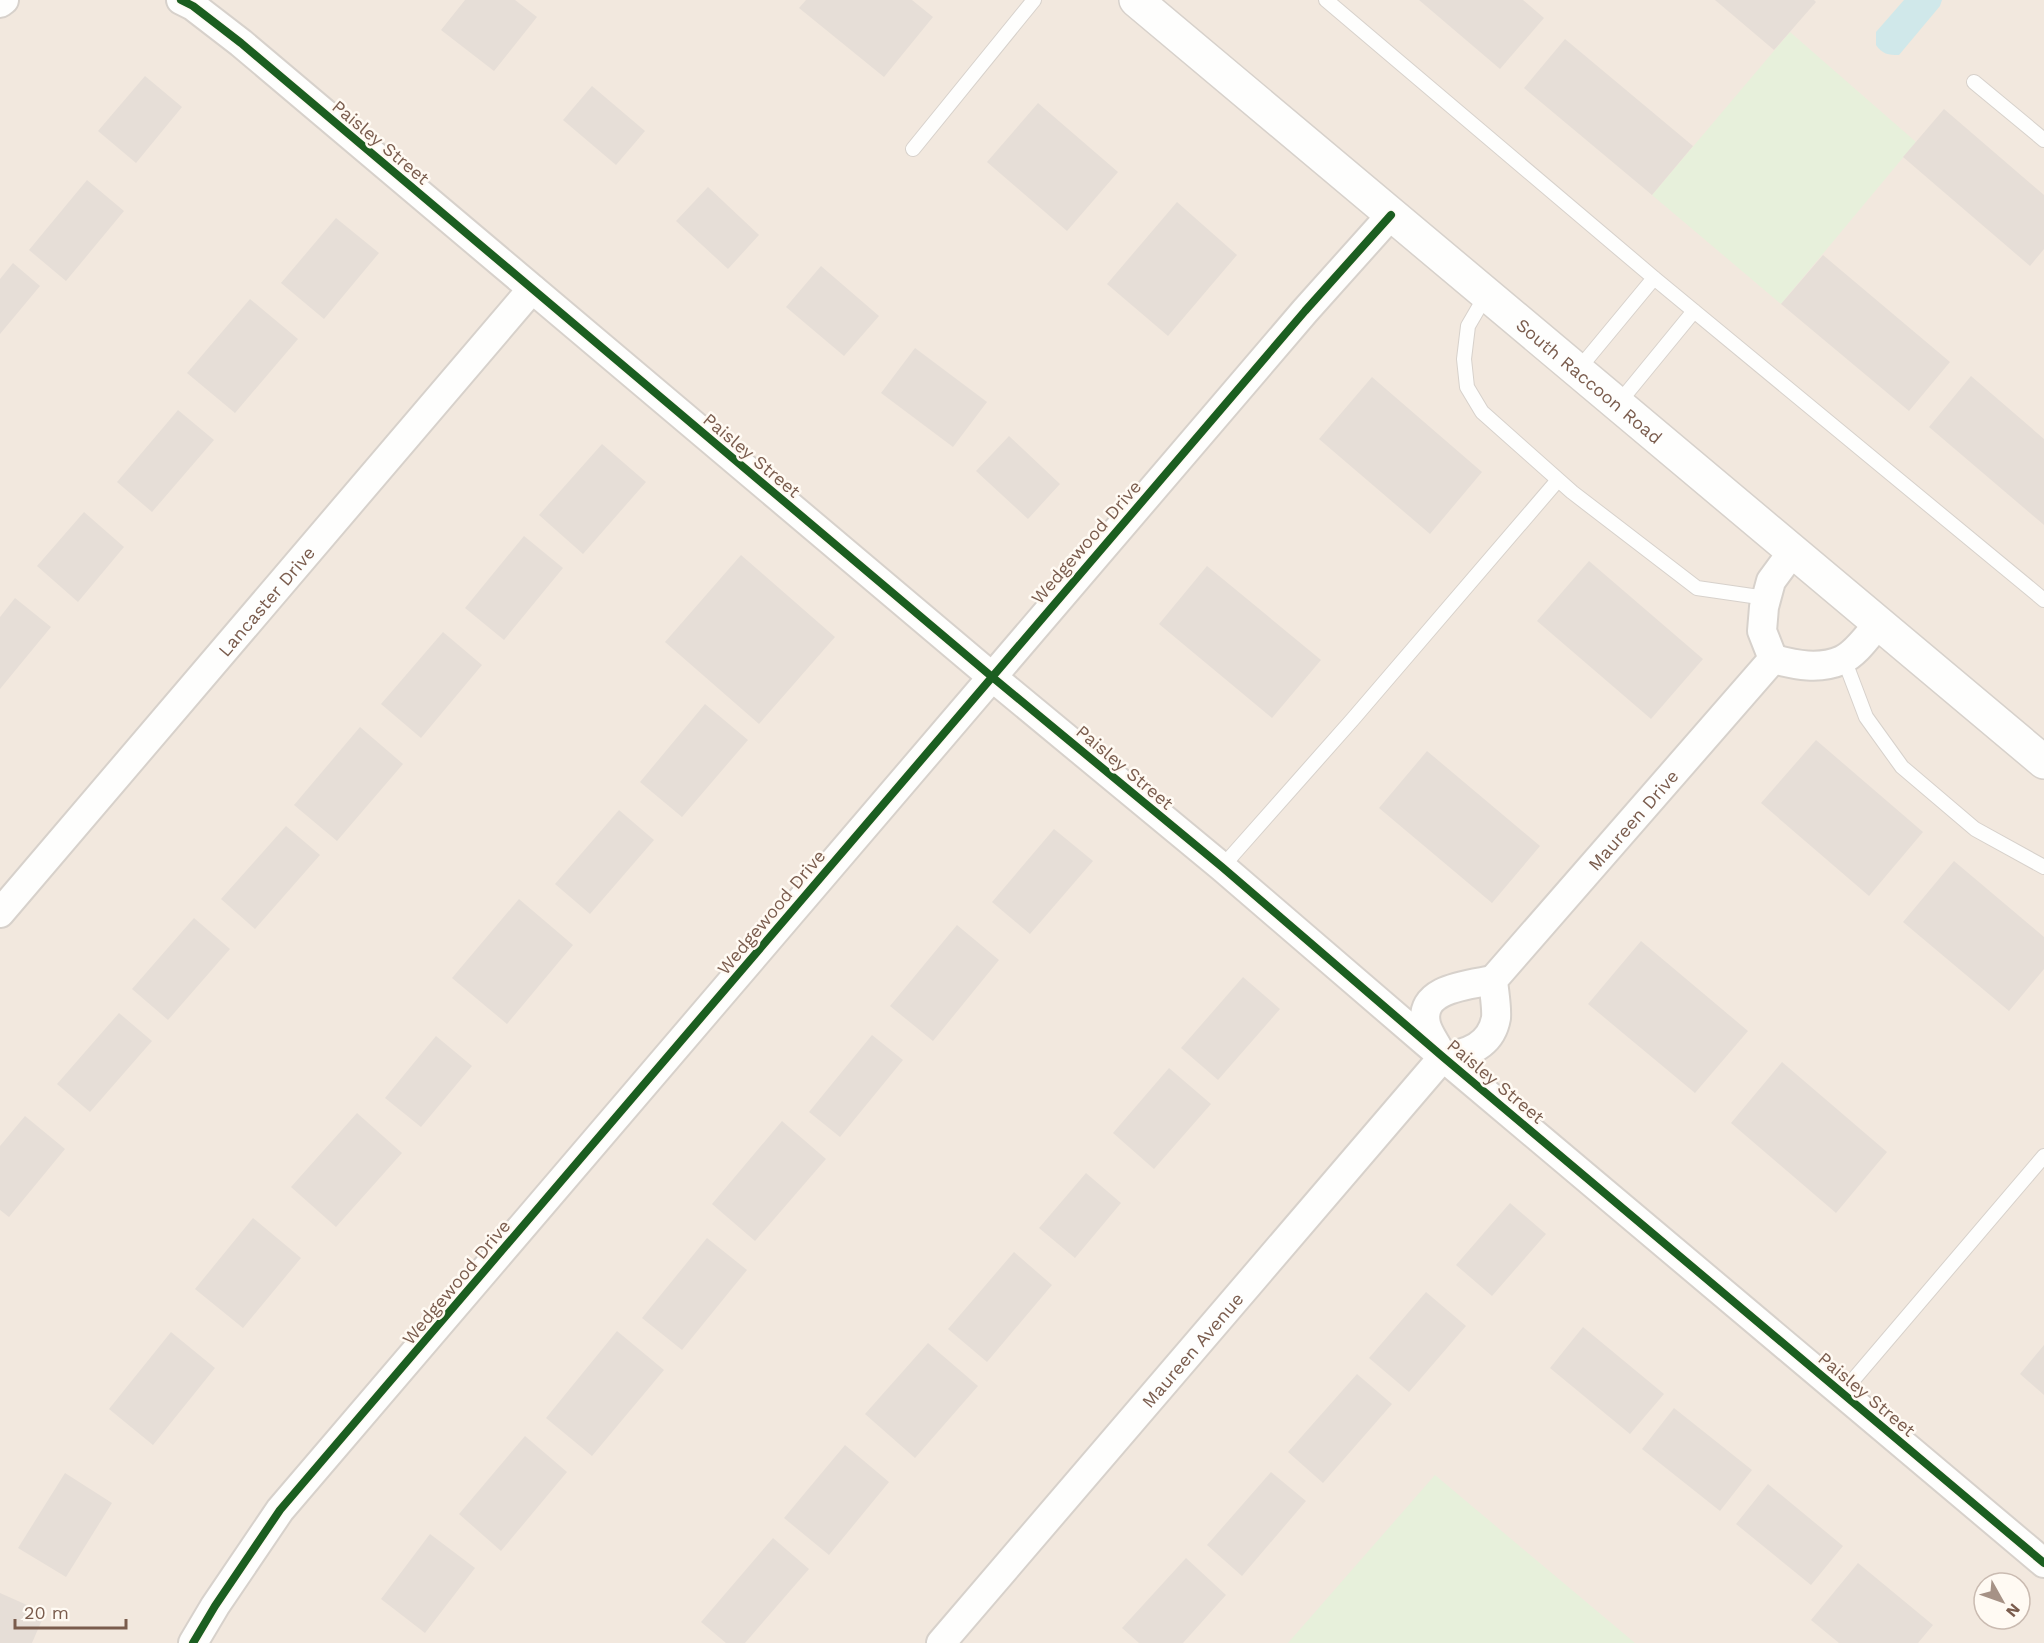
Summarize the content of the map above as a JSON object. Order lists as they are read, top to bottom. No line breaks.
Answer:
{"streets":{"street":["Paisley Street","South Raccoon Road","Wedgewood Drive","Lancaster Drive","Maureen Drive","Maureen Avenue"]},"crossings":[["Paisley Street","Wedgewood Drive"],["Paisley Street","Lancaster Drive"],["Paisley Street","Maureen Drive"],["Paisley Street","Maureen Avenue"],["South Raccoon Road","Wedgewood Drive"],["Maureen Drive","Maureen Avenue"]],"scale_bar":"20 m","north":"bottom right"}
